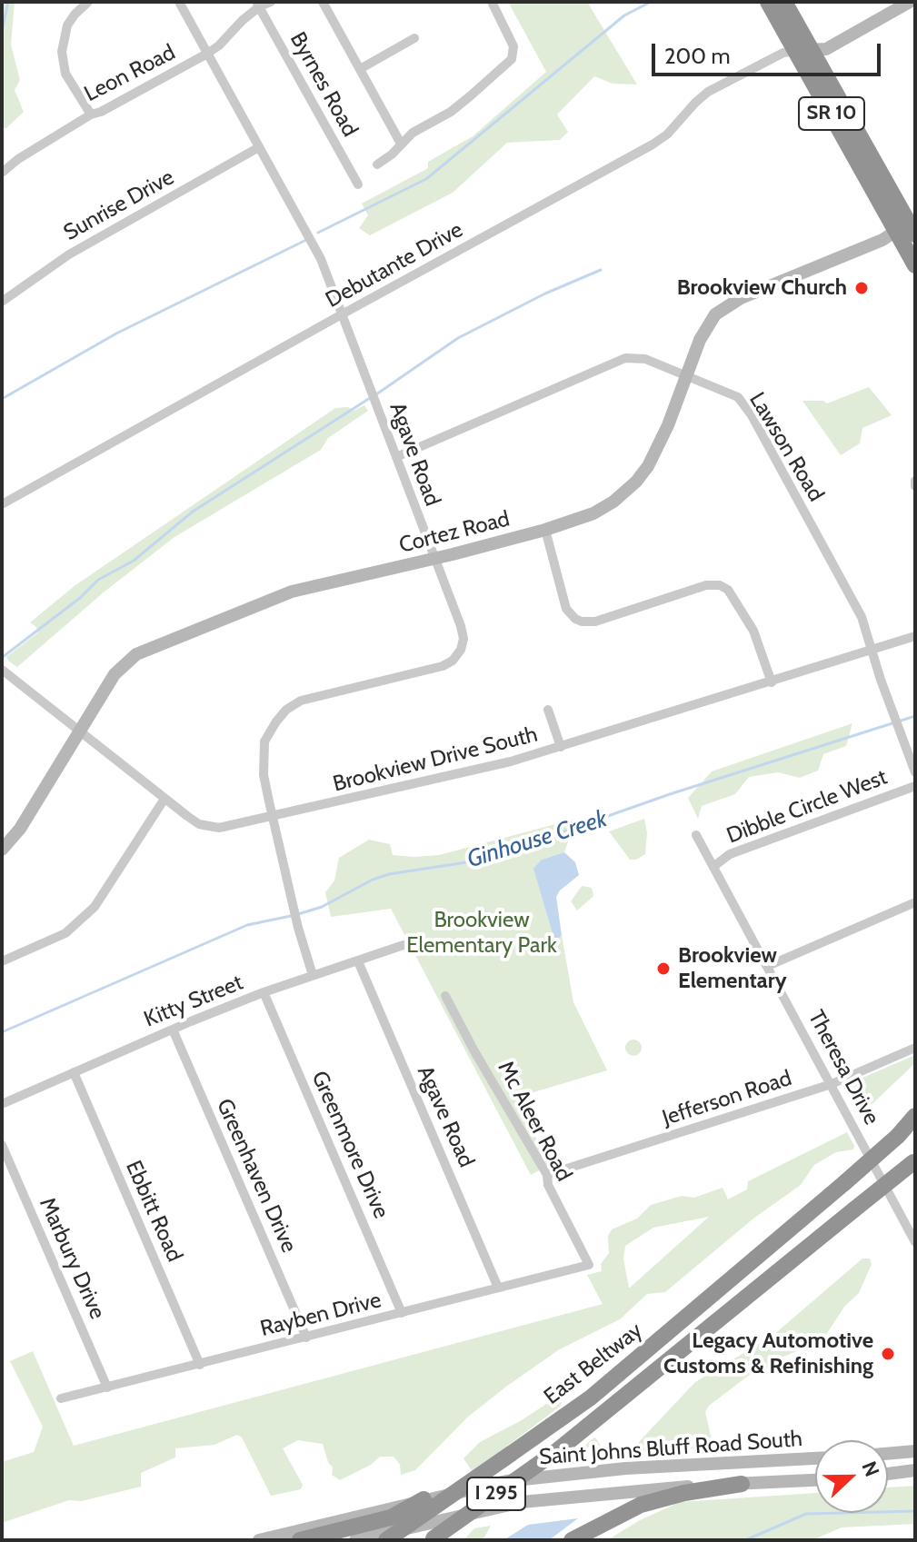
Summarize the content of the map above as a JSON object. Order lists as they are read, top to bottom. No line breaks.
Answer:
{"streets":{"highway":["SR 10","East Beltway","I 295"],"street":["Leon Road","Byrnes Road","Sunrise Drive","Debutante Drive","Lawson Road","Agave Road","Cortez Road","Brookview Drive South","Dibble Circle West","Kitty Street","Theresa Drive","Jefferson Road","Mc Aleer Road","Greenmore Drive","Greenhaven Drive","Ebbitt Road","Marbury Drive","Rayben Drive","Saint Johns Bluff Road South"]},"crossings":[["Leon Road","Byrnes Road"],["Leon Road","Agave Road"],["SR 10","Debutante Drive"],["SR 10","Cortez Road"],["Sunrise Drive","Agave Road"],["Debutante Drive","Agave Road"],["Lawson Road","Agave Road"],["Lawson Road","Cortez Road"],["Lawson Road","Brookview Drive South"],["Agave Road","Cortez Road"],["Agave Road","Brookview Drive South"],["Agave Road","Kitty Street"],["Agave Road","Rayben Drive"],["Cortez Road","Brookview Drive South"],["Dibble Circle West","Theresa Drive"],["Kitty Street","Greenmore Drive"],["Kitty Street","Greenhaven Drive"],["Kitty Street","Ebbitt Road"],["Theresa Drive","Jefferson Road"],["Jefferson Road","Mc Aleer Road"],["Mc Aleer Road","Rayben Drive"],["Greenmore Drive","Rayben Drive"],["Greenhaven Drive","Rayben Drive"],["Ebbitt Road","Rayben Drive"],["Marbury Drive","Rayben Drive"]],"water":["Ginhouse Creek"],"parks":["Brookview Elementary Park"],"places":["Brookview Church","Brookview Elementary","Legacy Automotive Customs & Refinishing"],"scale_bar":"200 m","north":"right"}
